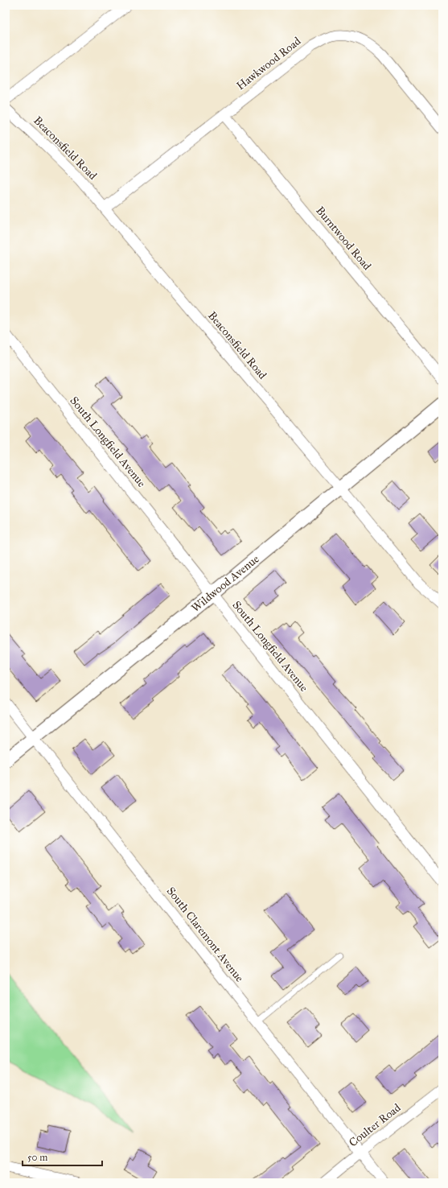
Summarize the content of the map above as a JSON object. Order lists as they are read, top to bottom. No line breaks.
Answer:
{"streets":{"street":["Hawkwood Road","Beaconsfield Road","Burntwood Road","South Longfield Avenue","Wildwood Avenue","South Claremont Avenue","Coulter Road"]},"crossings":[["Hawkwood Road","Beaconsfield Road"],["Hawkwood Road","Burntwood Road"],["Beaconsfield Road","Wildwood Avenue"],["South Longfield Avenue","Wildwood Avenue"],["Wildwood Avenue","South Claremont Avenue"],["South Claremont Avenue","Coulter Road"]],"scale_bar":"50 m"}
